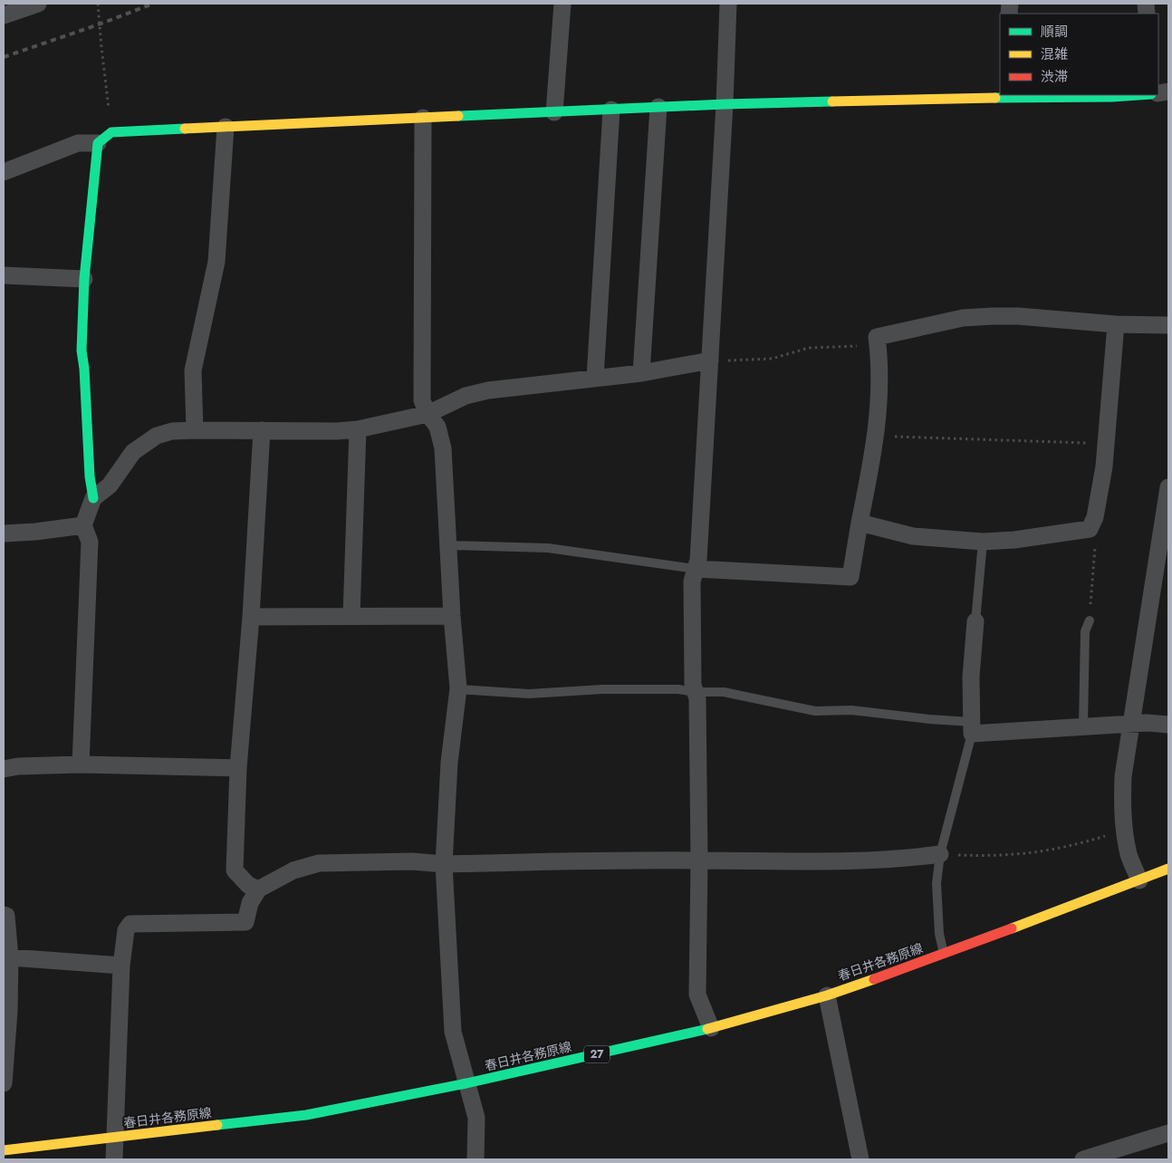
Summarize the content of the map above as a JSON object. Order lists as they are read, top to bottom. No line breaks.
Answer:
{"streets":{"street":["春日井各務原線","27"]},"legend":["順調","混雑","渋滞"]}
